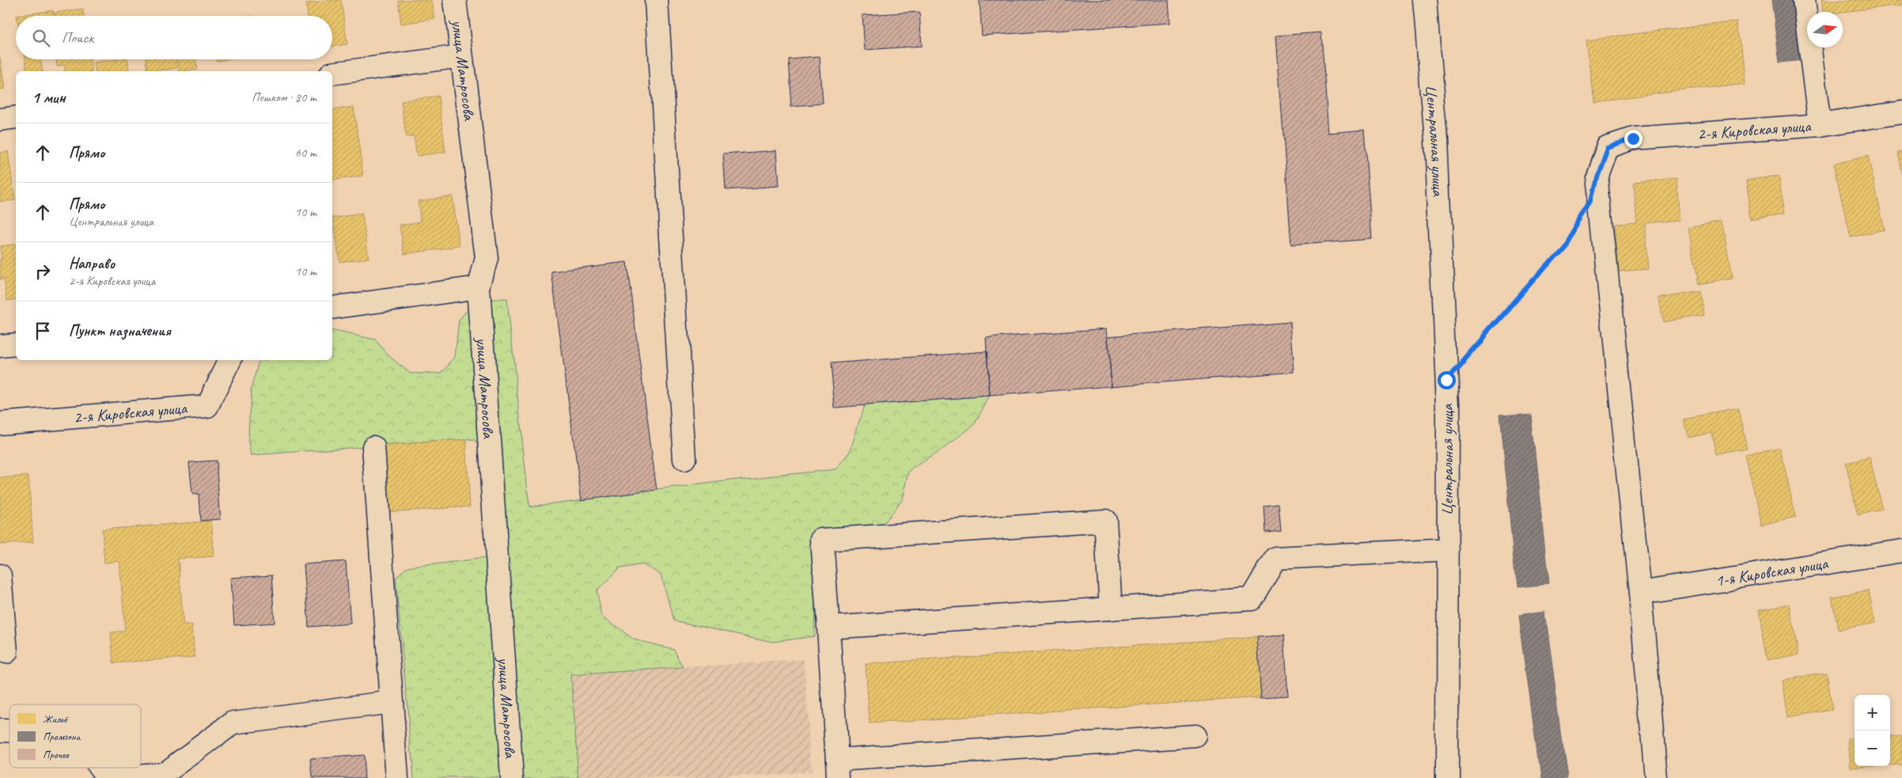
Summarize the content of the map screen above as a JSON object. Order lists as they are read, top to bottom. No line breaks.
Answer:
{"streets":{"street":["улица Матросова","2-я Кировская улица","Центральная улица","1-я Кировская улица"]},"crossings":[["2-я Кировская улица","1-я Кировская улица"]],"legend":["Жильё","Промзона","Прочее"],"north":"right","page":{"search":"Поиск","heading":["1 мин","Пешком · 80 m"],"list":[["Прямо","60 m"],["Прямо","Центральная улица","10 m"],["Направо","2-я Кировская улица","10 m"],"Пункт назначения"],"map_buttons":["+","−"]}}
